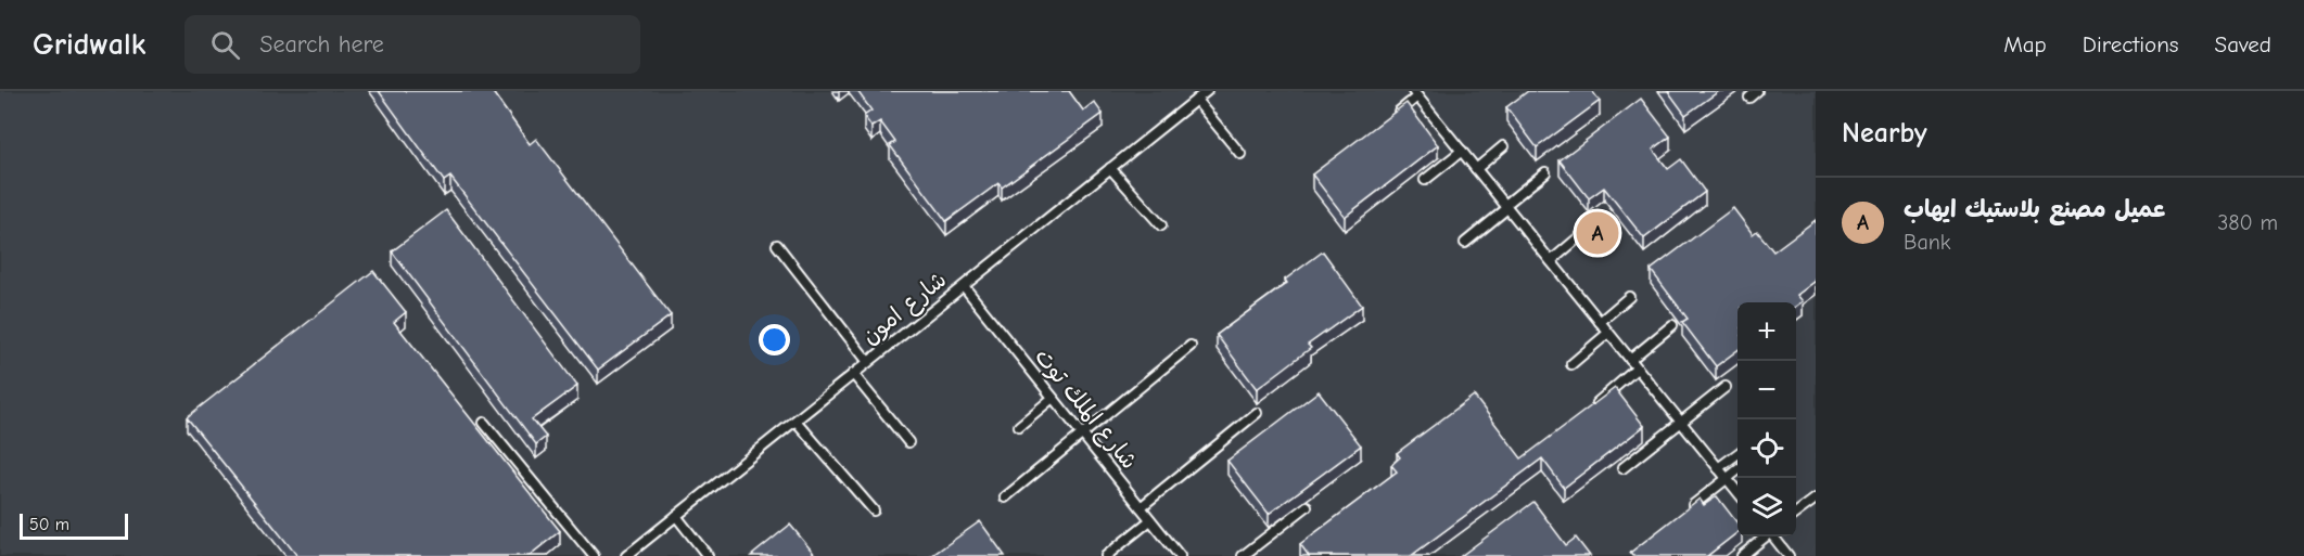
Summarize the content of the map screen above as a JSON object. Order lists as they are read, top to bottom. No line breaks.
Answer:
{"streets":{"lane":["شارع امون","شارع الملك توت"]},"crossings":[["شارع امون","شارع الملك توت"]],"scale_bar":"50 m","page":{"header":"Gridwalk","search":"Search here","nav":["Map","Directions","Saved"],"heading":"Nearby","list":[{"mark":"A","name":"عميل مصنع بلاستيك ايهاب","note":"Bank","value":"380 m"}],"pins":"A","map_buttons":["+","−"],"scale":"50 m"}}
